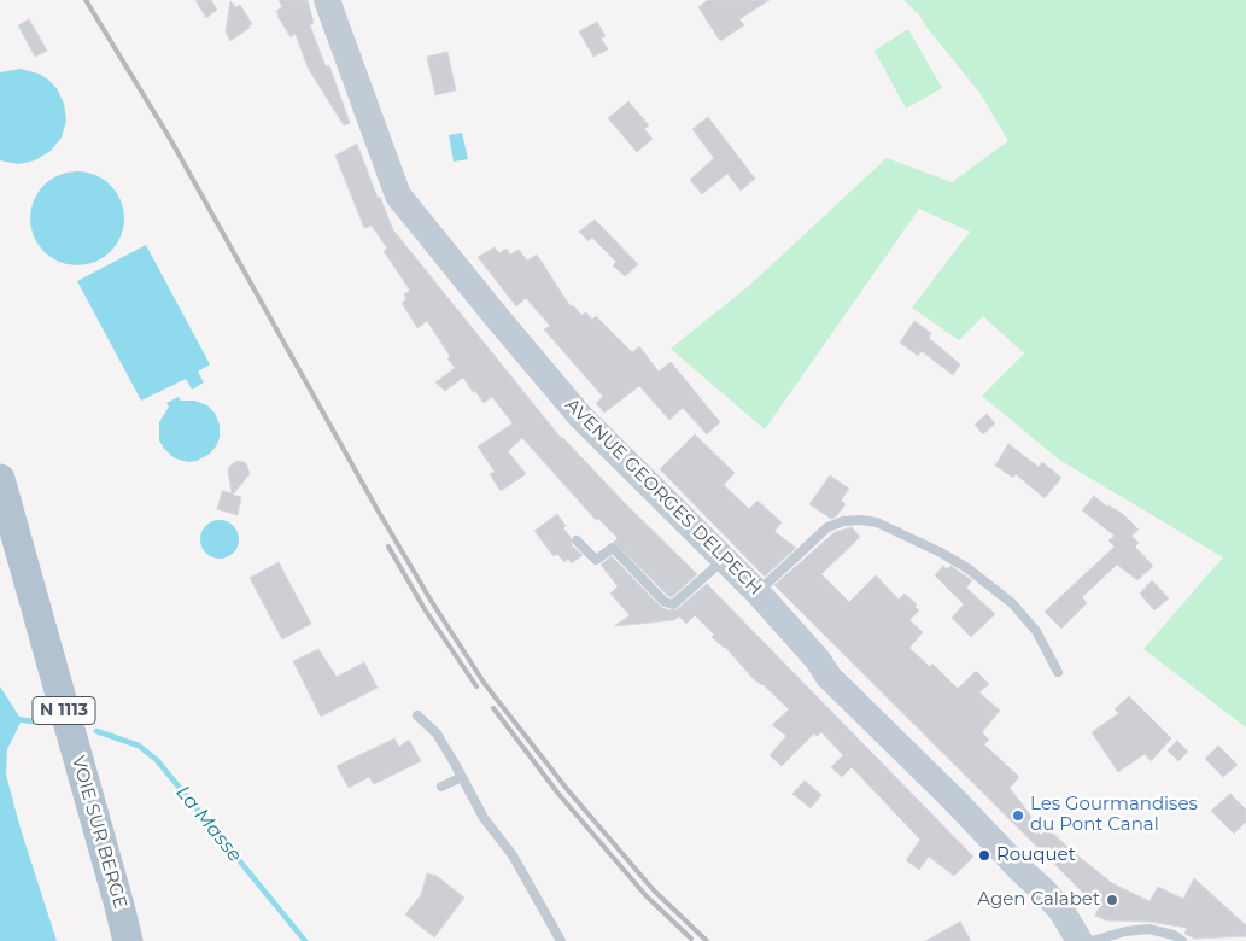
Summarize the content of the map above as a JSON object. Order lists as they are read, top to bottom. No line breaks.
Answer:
{"streets":{"main road":["AVENUE GEORGES DELPECH","N 1113","VOIE SUR BERGE"]},"water":["La Masse"],"places":["Les Gourmandises du Pont Canal","Rouquet","Agen Calabet"]}
